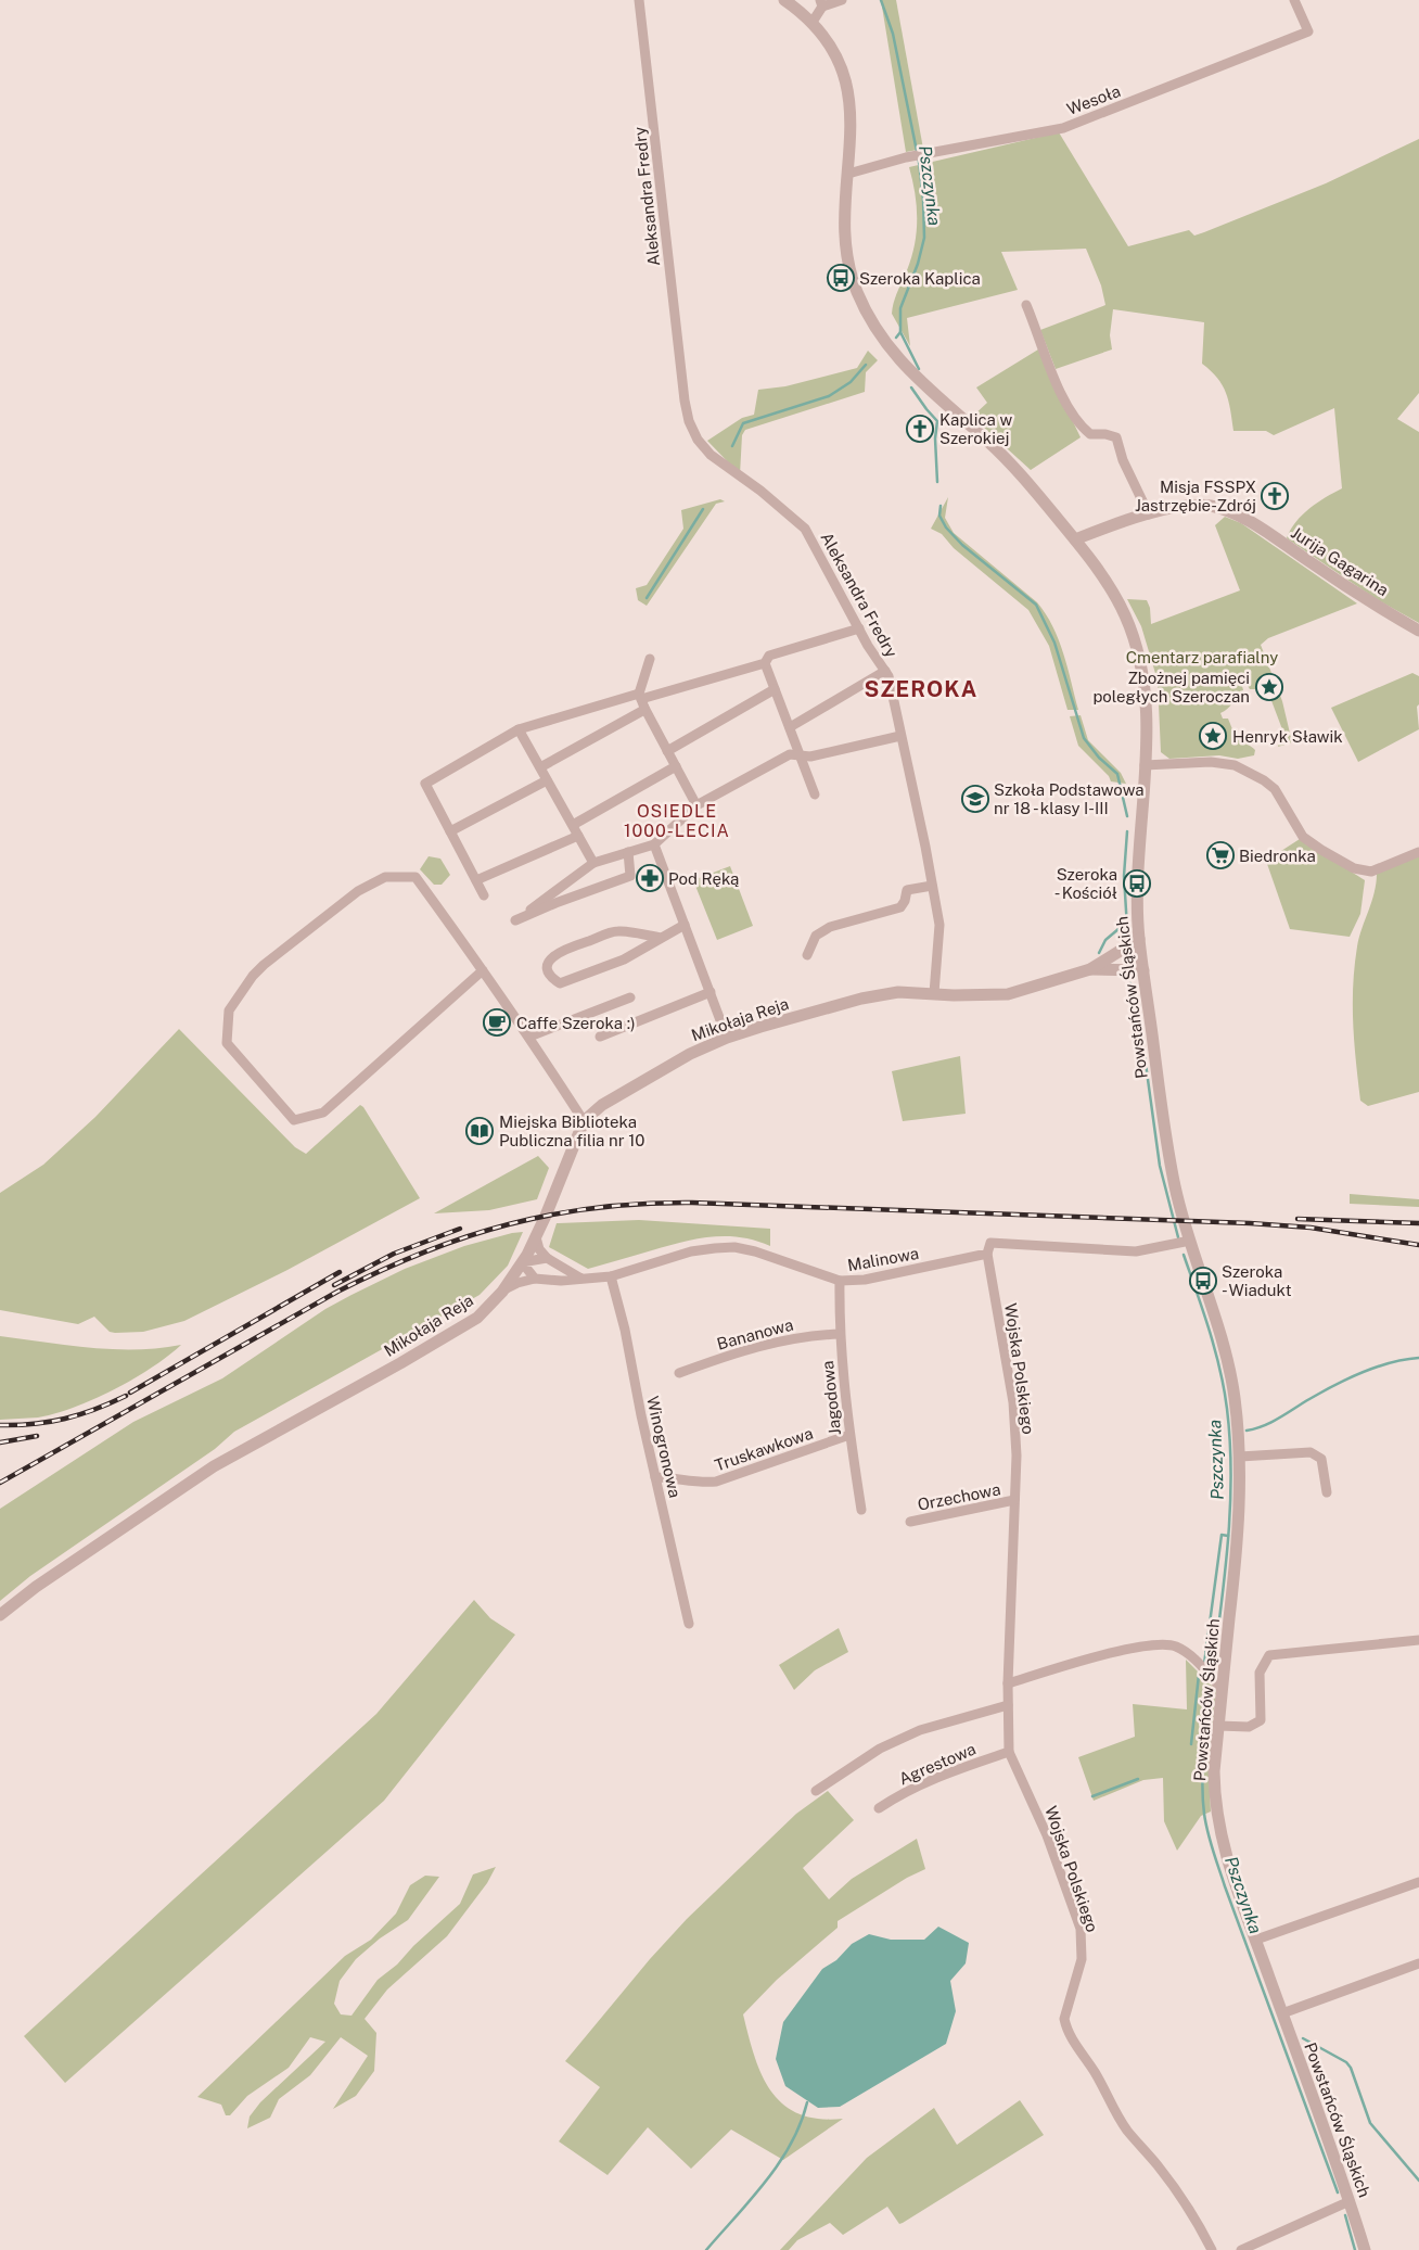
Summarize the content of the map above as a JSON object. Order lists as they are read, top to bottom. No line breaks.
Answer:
{"streets":{"street":["Wesoła","Aleksandra Fredry","Jurija Gagarina","Powstańców Śląskich","Mikołaja Reja","Malinowa","Bananowa","Wojska Polskiego","Jagodowa","Winogronowa","Truskawkowa","Orzechowa","Agrestowa"]},"crossings":[["Wesoła","Powstańców Śląskich"],["Aleksandra Fredry","Mikołaja Reja"],["Jurija Gagarina","Powstańców Śląskich"],["Powstańców Śląskich","Mikołaja Reja"],["Powstańców Śląskich","Malinowa"],["Malinowa","Wojska Polskiego"],["Malinowa","Jagodowa"],["Malinowa","Winogronowa"],["Bananowa","Jagodowa"],["Wojska Polskiego","Orzechowa"],["Wojska Polskiego","Agrestowa"],["Jagodowa","Truskawkowa"],["Winogronowa","Truskawkowa"]],"districts":["SZEROKA","OSIEDLE 1000-LECIA"],"water":["Pszczynka"],"parks":["Cmentarz parafialny"],"places":{"bus stop":["Szeroka Kaplica","Szeroka - Kościół","Szeroka - Wiadukt"],"church":["Kaplica w Szerokiej","Misja FSSPX Jastrzębie-Zdrój"],"place":["Zbożnej pamięci poległych Szeroczan","Henryk Sławik"],"school or university":["Szkoła Podstawowa nr 18 - klasy I-III"],"supermarket":["Biedronka"],"pharmacy":["Pod Ręką"],"cafe":["Caffe Szeroka :)"],"library":["Miejska Biblioteka Publiczna filia nr 10"]}}
